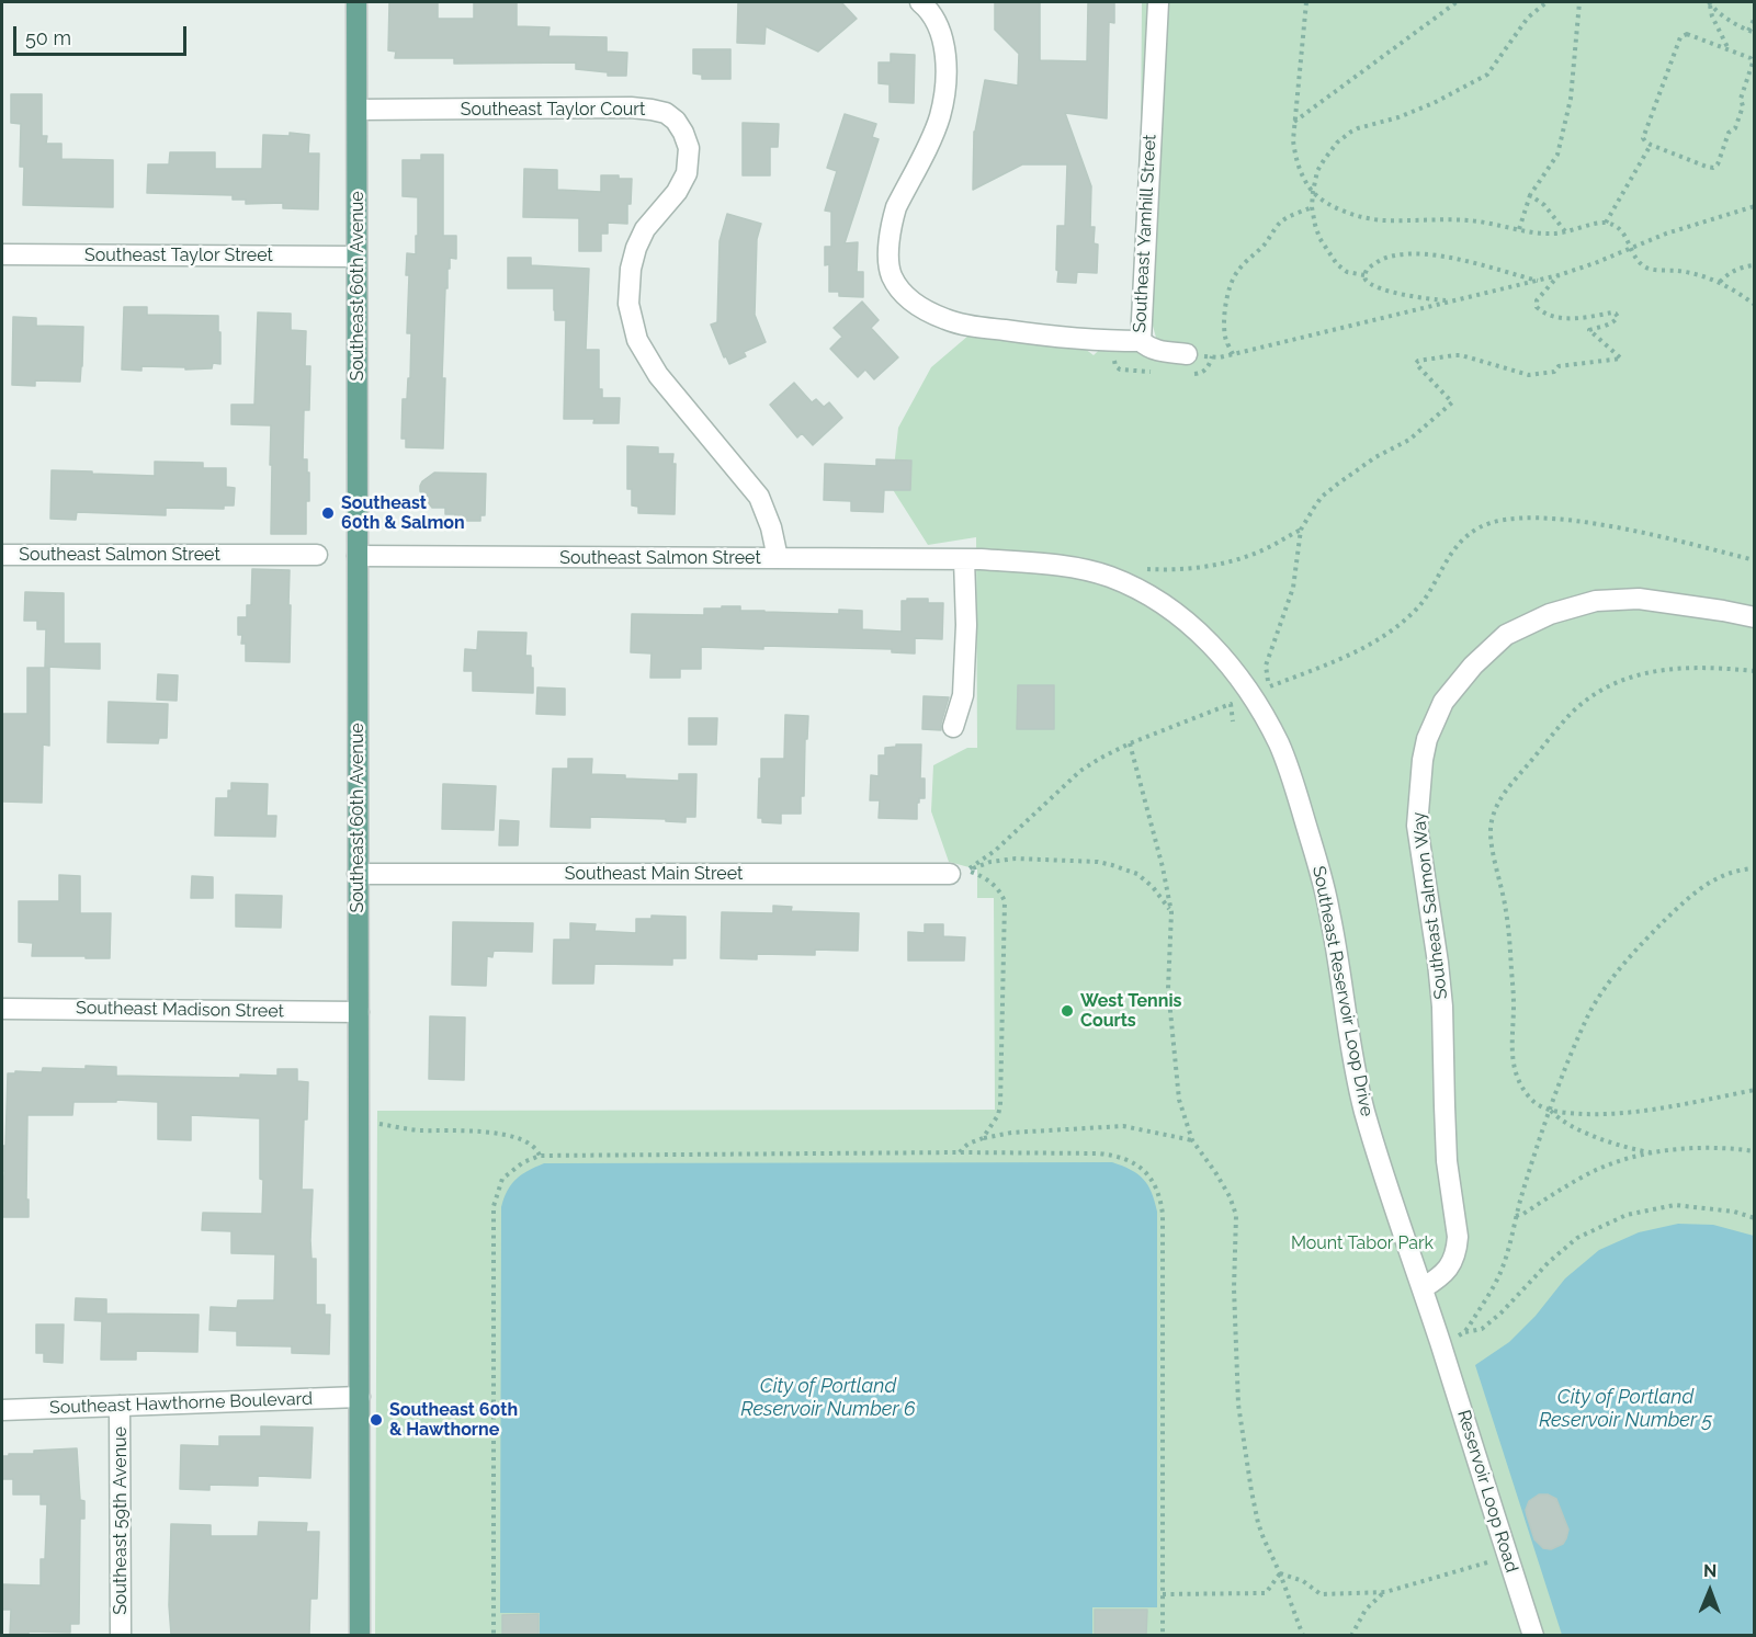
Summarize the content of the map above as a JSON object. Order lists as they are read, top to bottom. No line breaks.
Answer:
{"streets":{"main road":["Southeast 60th Avenue"],"street":["Southeast Taylor Court","Southeast Yamhill Street","Southeast Taylor Street","Southeast Salmon Street","Southeast Main Street","Southeast Salmon Way","Southeast Reservoir Loop Drive","Southeast Madison Street","Southeast Hawthorne Boulevard","Reservoir Loop Road","Southeast 59th Avenue"]},"crossings":[["Southeast Taylor Court","Southeast 60th Avenue"],["Southeast Taylor Court","Southeast Salmon Street"],["Southeast Taylor Street","Southeast 60th Avenue"],["Southeast 60th Avenue","Southeast Salmon Street"],["Southeast 60th Avenue","Southeast Main Street"],["Southeast 60th Avenue","Southeast Madison Street"],["Southeast 60th Avenue","Southeast Hawthorne Boulevard"],["Southeast Salmon Street","Southeast Reservoir Loop Drive"],["Southeast Salmon Way","Southeast Reservoir Loop Drive"],["Southeast Reservoir Loop Drive","Reservoir Loop Road"],["Southeast Hawthorne Boulevard","Southeast 59th Avenue"]],"water":["City of Portland Reservoir Number 6","City of Portland Reservoir Number 5"],"parks":["Mount Tabor Park"],"places":["Southeast 60th & Salmon","West Tennis Courts","Southeast 60th & Hawthorne"],"scale_bar":"50 m","north":"top"}
